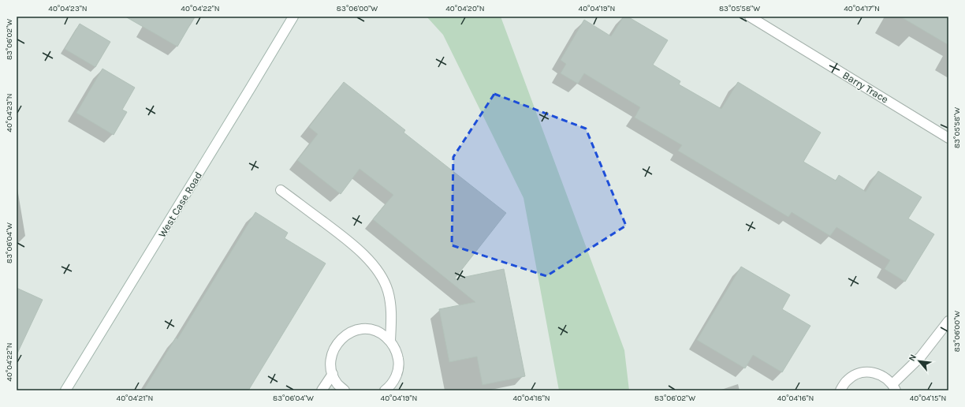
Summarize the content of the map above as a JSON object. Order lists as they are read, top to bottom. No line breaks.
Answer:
{"streets":{"street":["Barry Trace","West Case Road"]},"north":"top left","coordinates":["40°04'23\"N","40°04'22\"N","83°06'00\"W","40°04'20\"N","40°04'19\"N","83°05'58\"W","40°04'17\"N","83°06'02\"W","83°06'04\"W","40°04'21\"N","40°04'18\"N","40°04'16\"N","40°04'15\"N"]}
